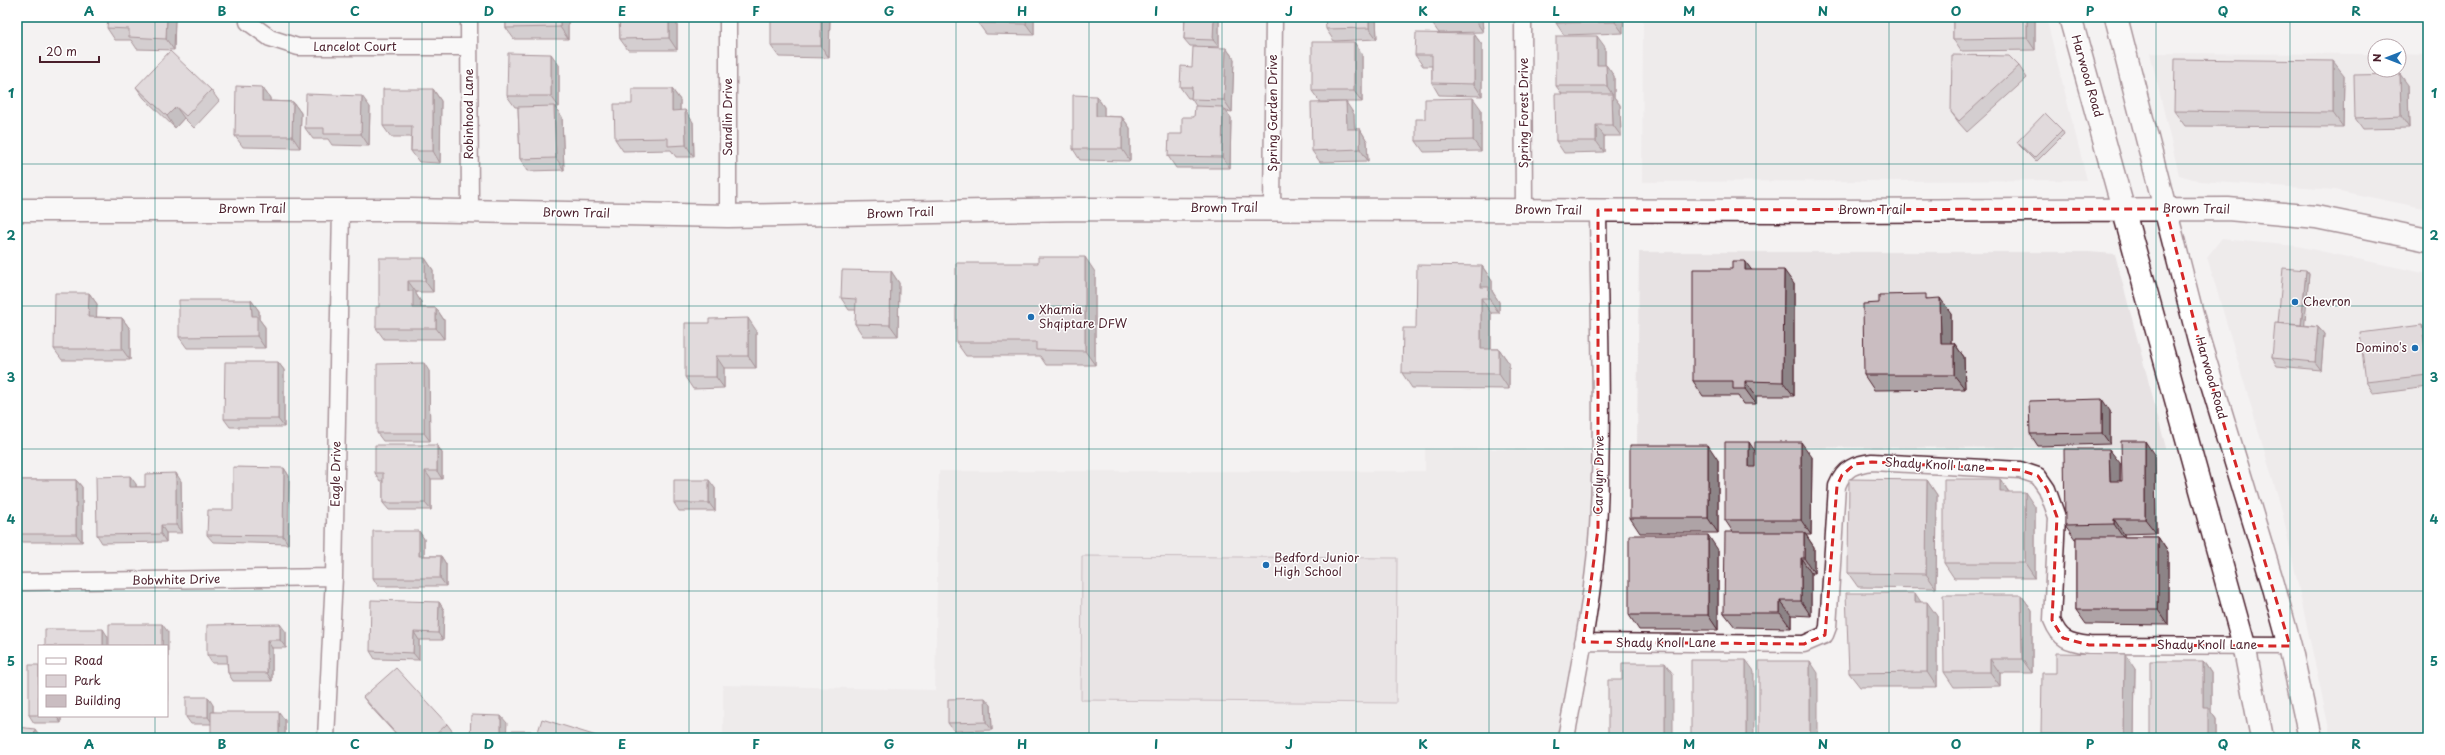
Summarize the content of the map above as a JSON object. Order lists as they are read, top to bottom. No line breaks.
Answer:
{"streets":{"street":["Lancelot Court","Harwood Road","Spring Garden Drive","Spring Forest Drive","Robinhood Lane","Sandlin Drive","Brown Trail","Shady Knoll Lane","Eagle Drive","Carolyn Drive","Bobwhite Drive"]},"crossings":[["Lancelot Court","Robinhood Lane"],["Harwood Road","Brown Trail"],["Harwood Road","Shady Knoll Lane"],["Spring Garden Drive","Brown Trail"],["Spring Forest Drive","Brown Trail"],["Robinhood Lane","Brown Trail"],["Sandlin Drive","Brown Trail"],["Brown Trail","Eagle Drive"],["Brown Trail","Carolyn Drive"],["Shady Knoll Lane","Carolyn Drive"],["Eagle Drive","Bobwhite Drive"]],"places":["Chevron","Xhamia Shqiptare DFW","Domino's","Bedford Junior High School"],"legend":["Road","Park","Building"],"scale_bar":"20 m","north":"left","grid":{"columns":["A","B","C","D","E","F","G","H","I","J","K","L","M","N","O","P","Q","R"],"rows":["1","2","3","4","5"]}}
